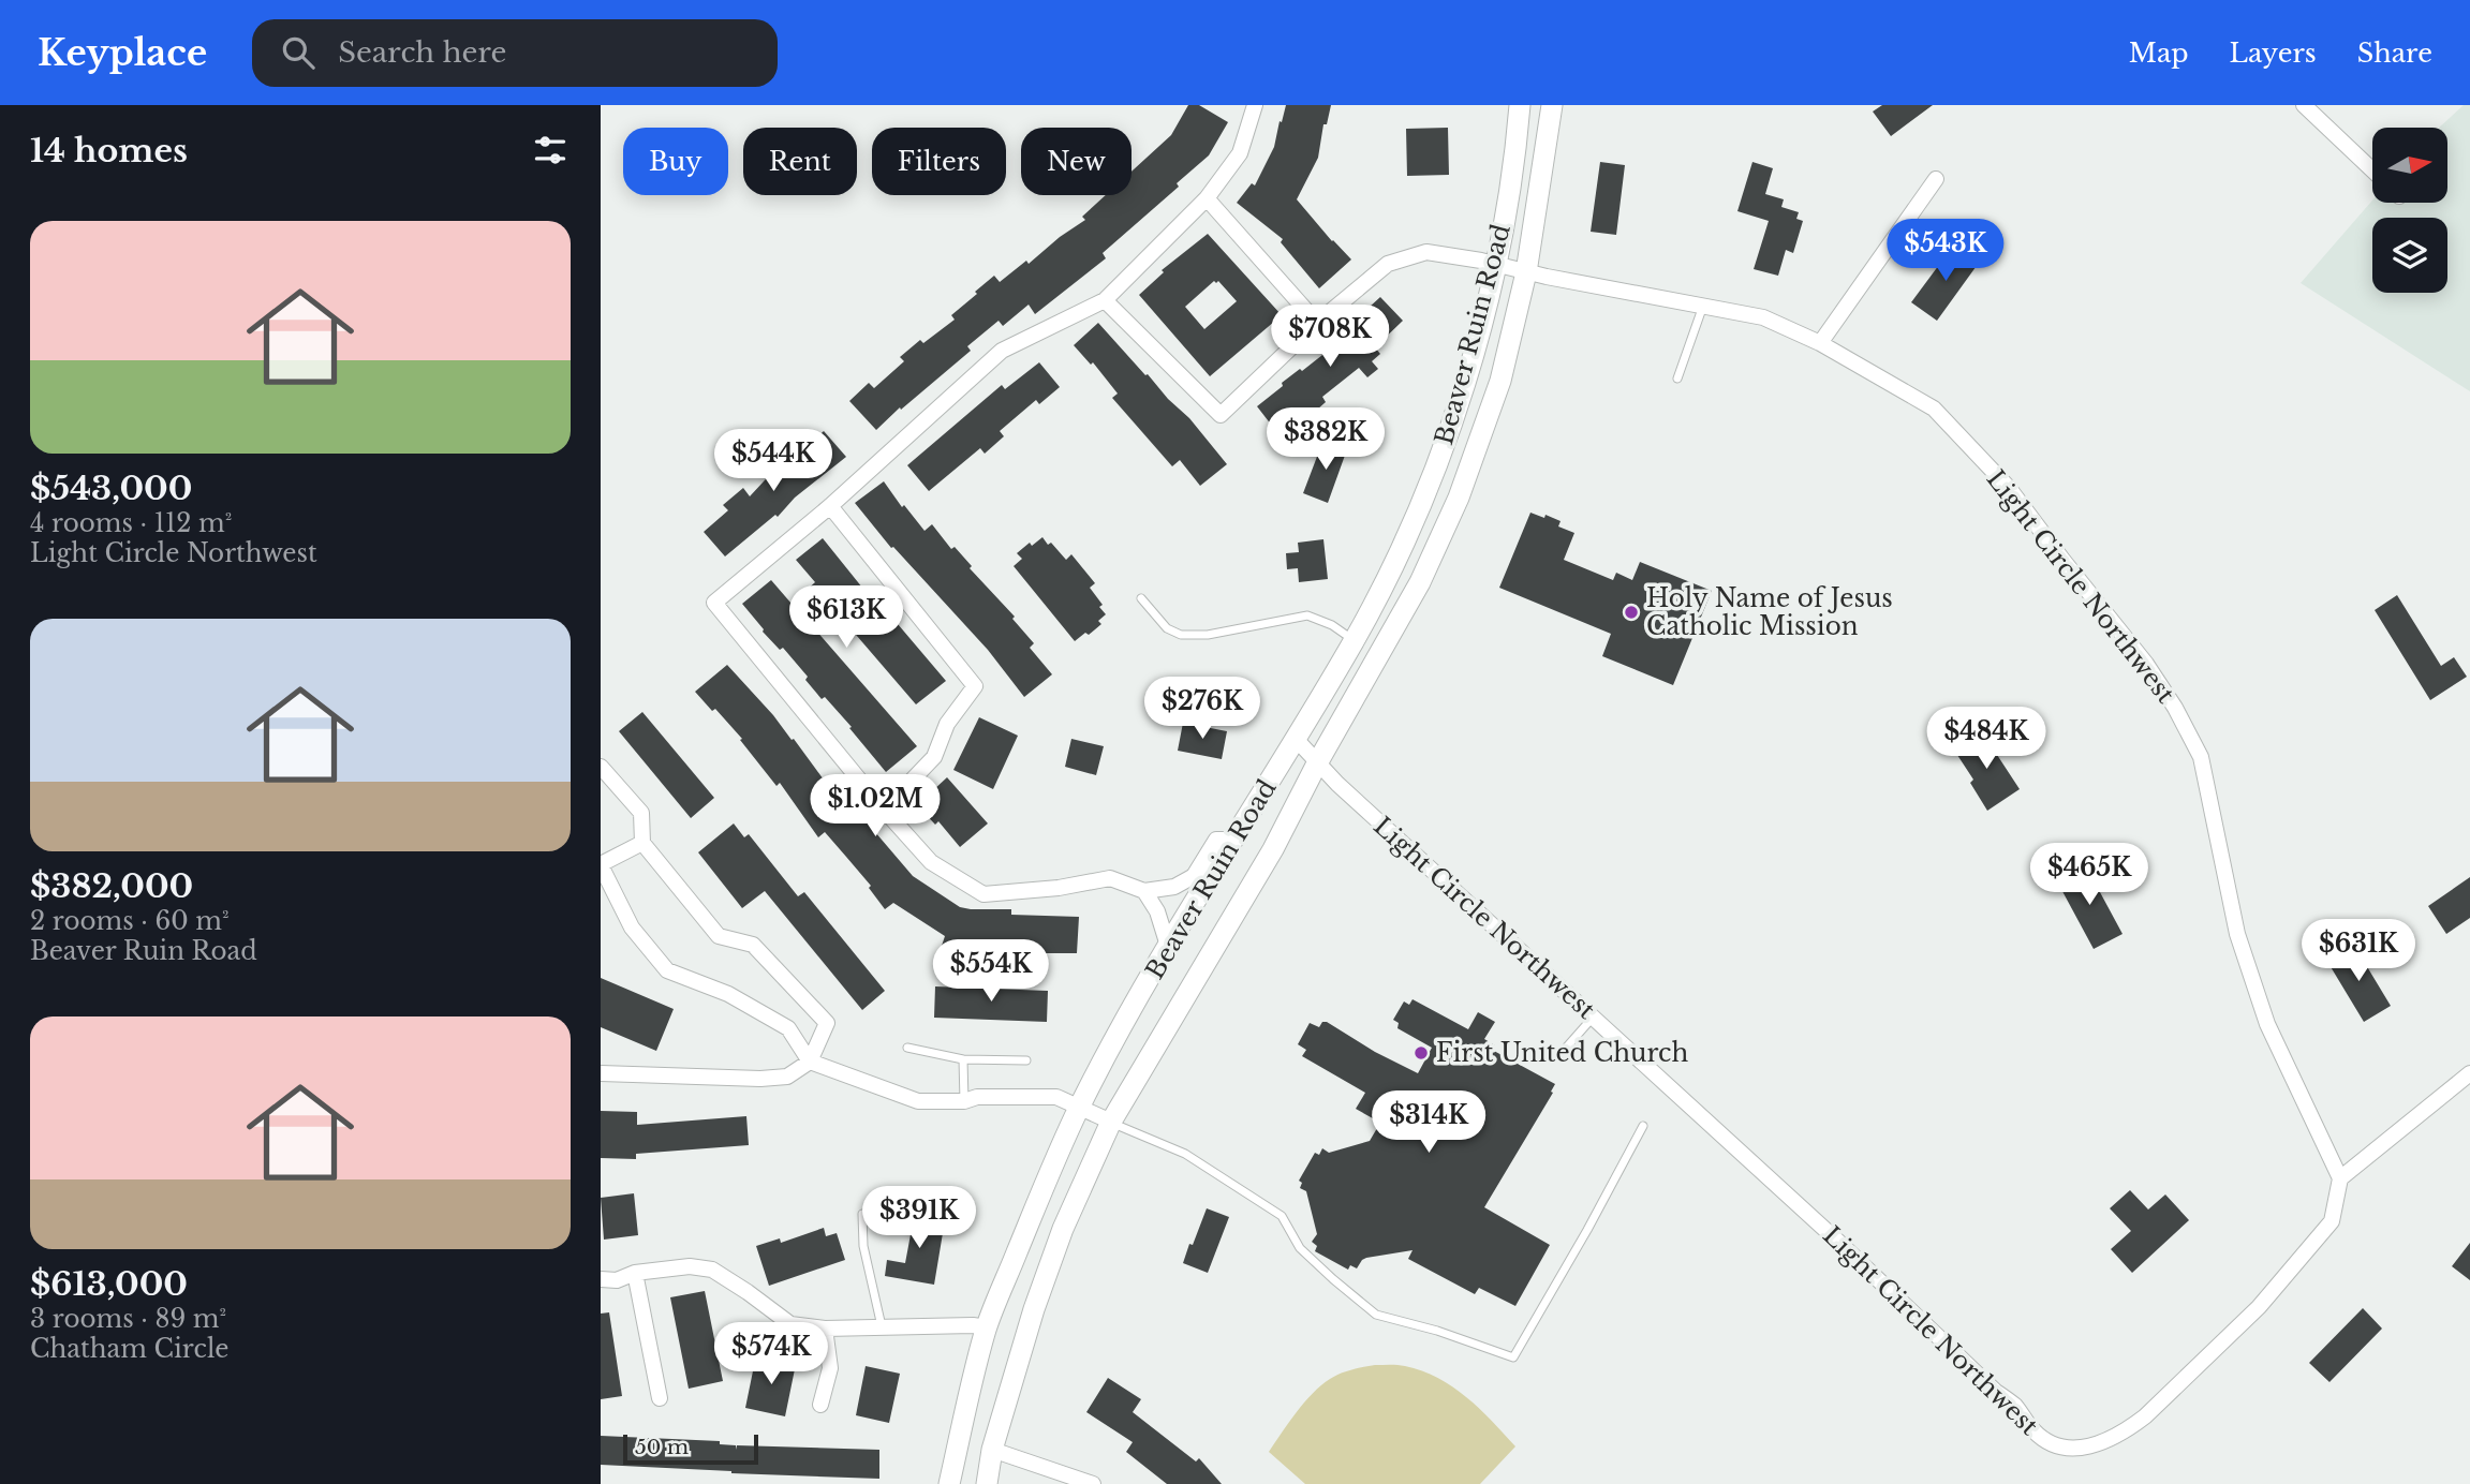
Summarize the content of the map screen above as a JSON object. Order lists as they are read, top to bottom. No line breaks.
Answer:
{"streets":{"main road":["Beaver Ruin Road"],"street":["Light Circle Northwest"]},"crossings":[["Beaver Ruin Road","Light Circle Northwest"]],"places":["Holy Name of Jesus Catholic Mission","First United Church"],"scale_bar":"50 m","north":"right","page":{"header":"Keyplace","search":"Search here","nav":["Map","Layers","Share"],"heading":"14 homes","chip":["Buy","Rent","Filters","New"],"list":[{"name":"$543,000","note":"4 rooms · 112 m² · Light Circle Northwest"},{"name":"$382,000","note":"2 rooms · 60 m² · Beaver Ruin Road"},{"name":"$613,000","note":"3 rooms · 89 m² · Chatham Circle"}],"price":["$543K","$708K","$382K","$544K","$613K","$276K","$484K","$1.02M","$465K","$631K","$554K","$314K","$391K","$574K"],"scale":"50 m"}}
